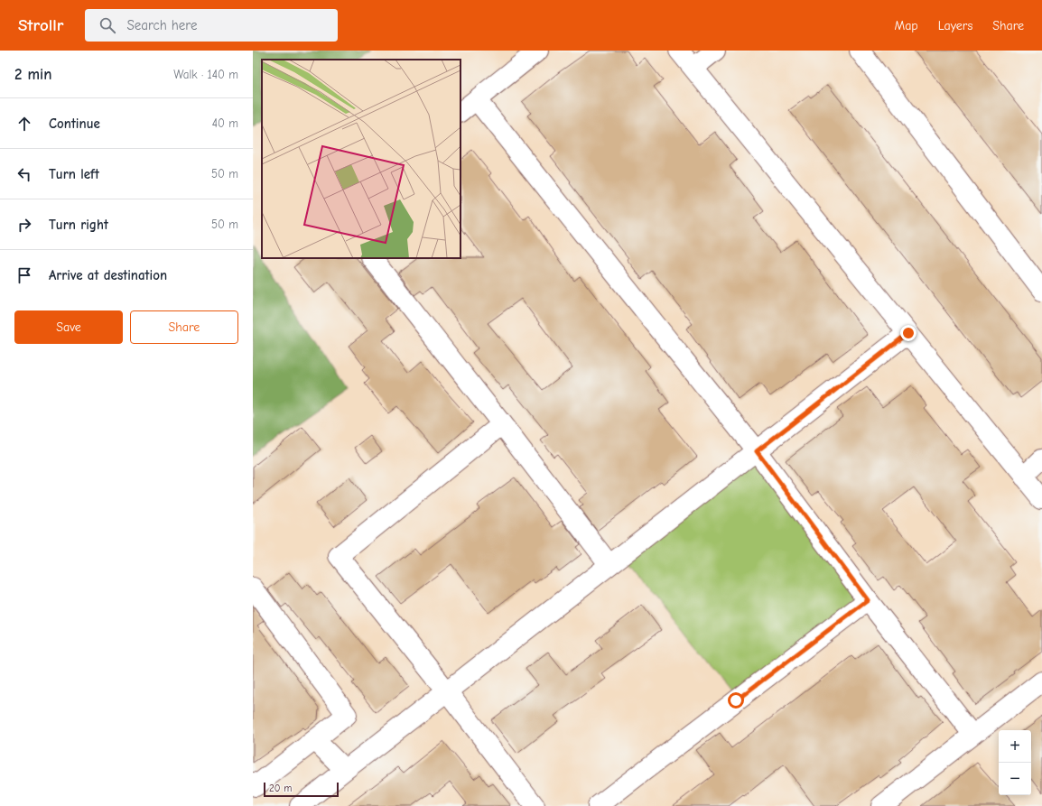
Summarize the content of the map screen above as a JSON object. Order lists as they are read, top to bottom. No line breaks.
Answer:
{"scale_bar":"20 m","page":{"header":"Strollr","search":"Search here","nav":["Map","Layers","Share"],"heading":["2 min","Walk · 140 m"],"list":[["Continue","40 m"],["Turn left","50 m"],["Turn right","50 m"],"Arrive at destination"],"buttons":["Save","Share"],"map_buttons":["+","−"],"scale":"20 m"}}
